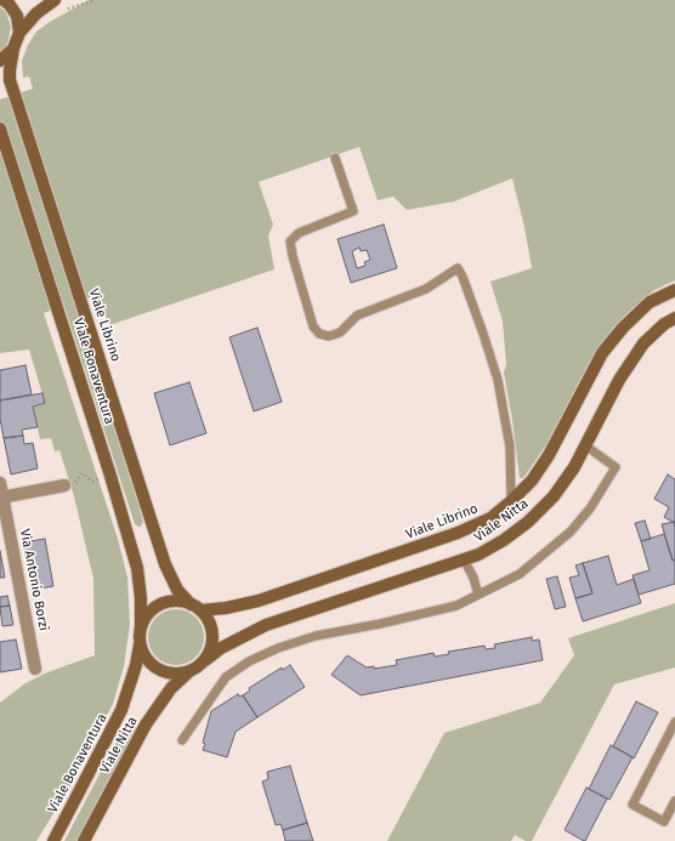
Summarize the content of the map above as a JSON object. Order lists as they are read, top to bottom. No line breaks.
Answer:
{"streets":{"main road":["Viale Librino","Viale Bonaventura","Viale Nitta"],"street":["Via Antonio Borzì"]},"crossings":[["Viale Librino","Viale Bonaventura"],["Viale Librino","Viale Nitta"],["Viale Bonaventura","Viale Nitta"]]}
